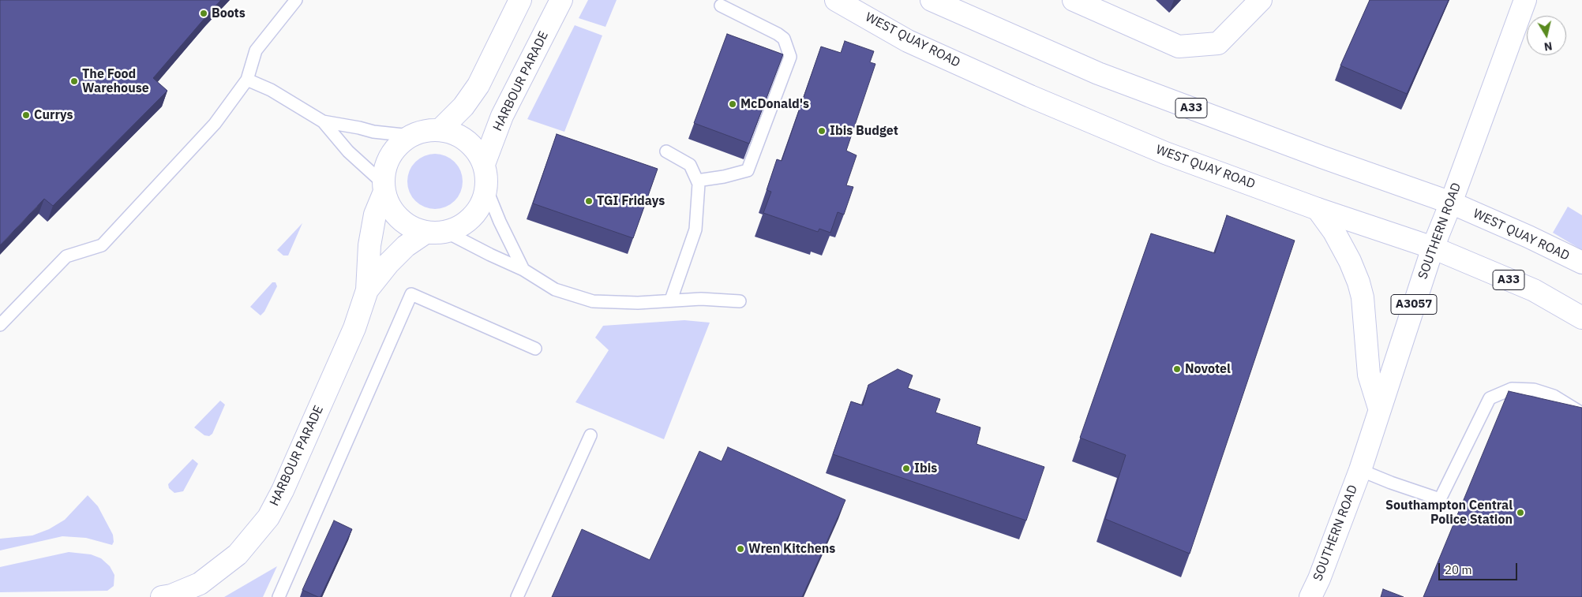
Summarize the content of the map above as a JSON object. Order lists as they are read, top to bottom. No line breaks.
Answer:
{"streets":{"main road":["WEST QUAY ROAD","HARBOUR PARADE","A33","SOUTHERN ROAD","A3057"]},"crossings":[["WEST QUAY ROAD","SOUTHERN ROAD"]],"places":["Boots","The Food Warehouse","McDonald's","Currys","Ibis Budget","TGI Fridays","Novotel","Ibis","Southampton Central Police Station","Wren Kitchens"],"scale_bar":"20 m","north":"bottom"}
